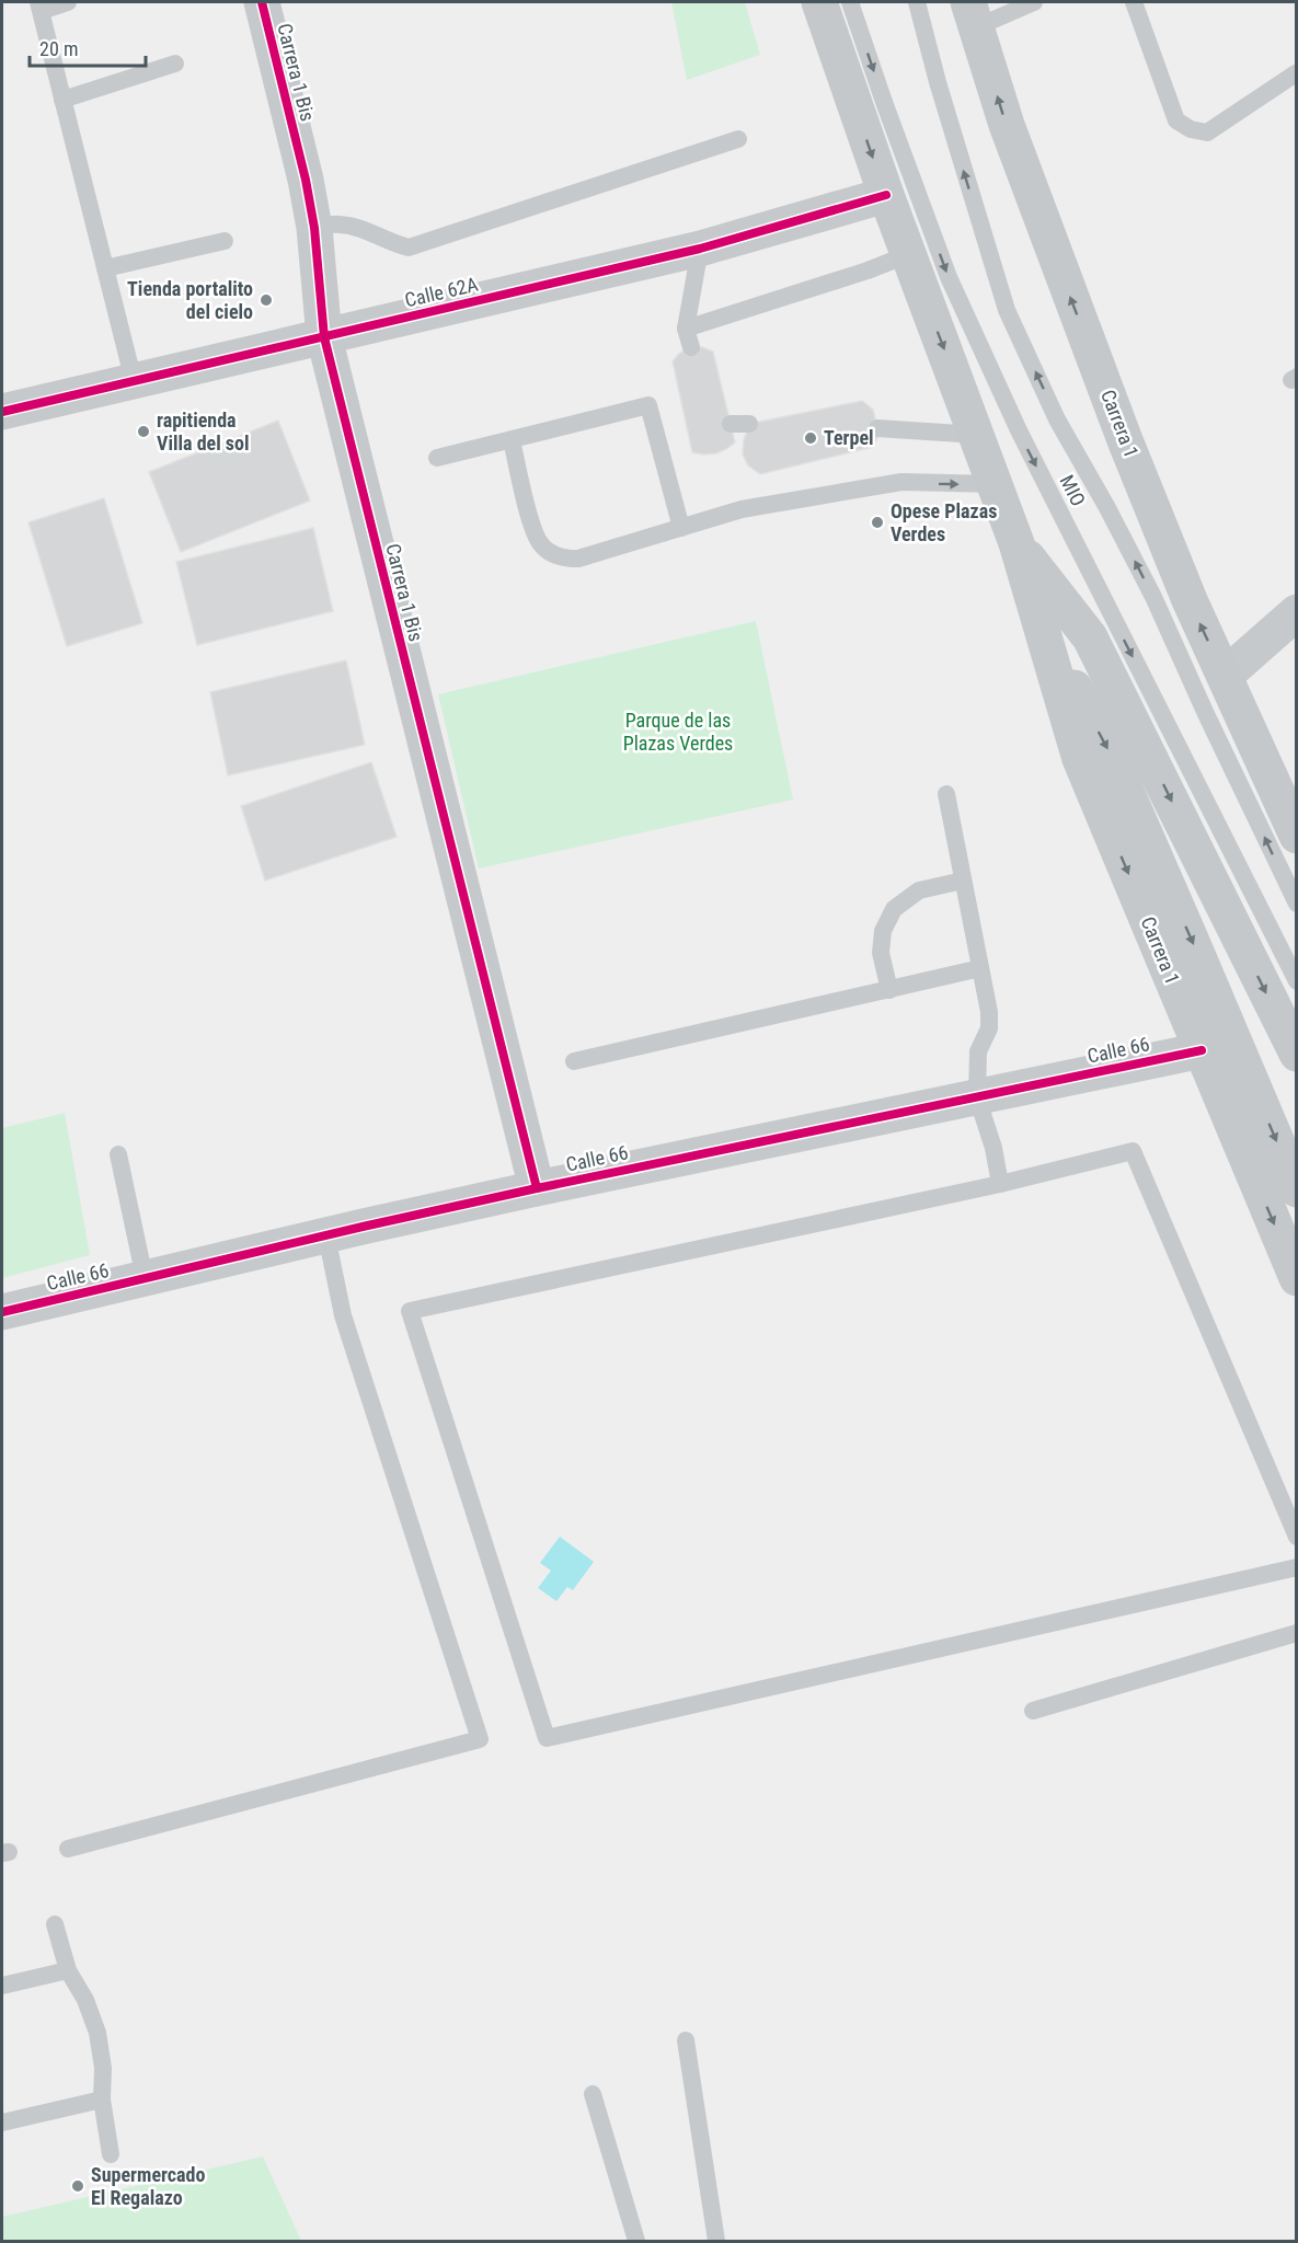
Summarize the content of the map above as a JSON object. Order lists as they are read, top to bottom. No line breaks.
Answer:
{"streets":{"main road":["Carrera 1"],"street":["Carrera 1 Bis","Calle 62A","Calle 66"],"lane":["MIO"]},"crossings":[["Carrera 1 Bis","Calle 62A"],["Carrera 1 Bis","Calle 66"],["Calle 62A","Carrera 1"],["Carrera 1","Calle 66"]],"parks":["Parque de las Plazas Verdes"],"places":["Tienda portalito del cielo","rapitienda Villa del sol","Terpel","Opese Plazas Verdes","Supermercado El Regalazo"],"scale_bar":"20 m"}
